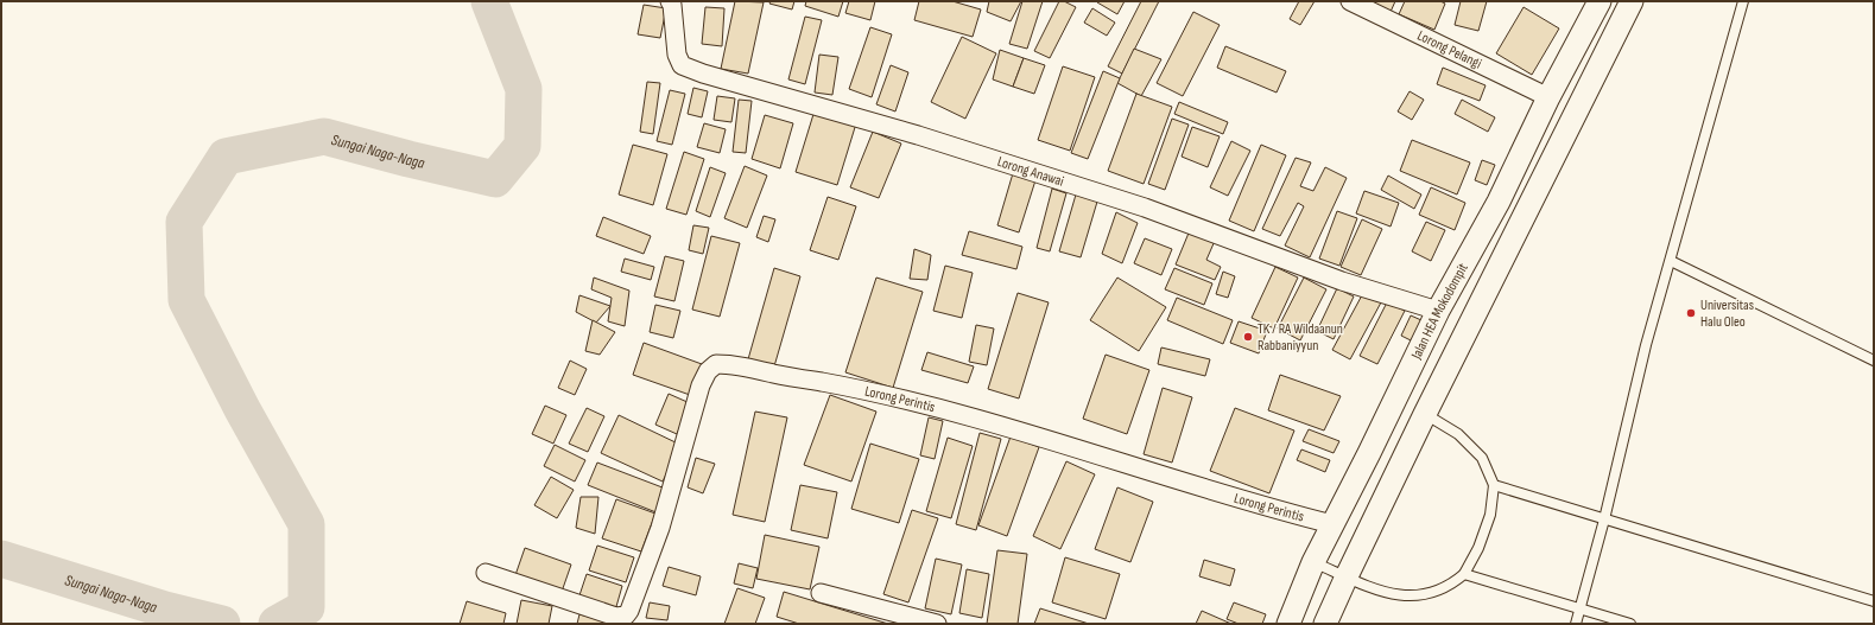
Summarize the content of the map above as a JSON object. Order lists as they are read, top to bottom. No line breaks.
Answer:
{"streets":{"street":["Lorong Pelangi","Lorong Anawai","Jalan HEA Mokodompit","Lorong Perintis"]},"crossings":[["Lorong Pelangi","Jalan HEA Mokodompit"],["Lorong Anawai","Jalan HEA Mokodompit"],["Jalan HEA Mokodompit","Lorong Perintis"]],"water":["Sungai Naga-Naga"],"places":["Universitas Halu Oleo","TK / RA Wildaanun Rabbaniyyun"]}
